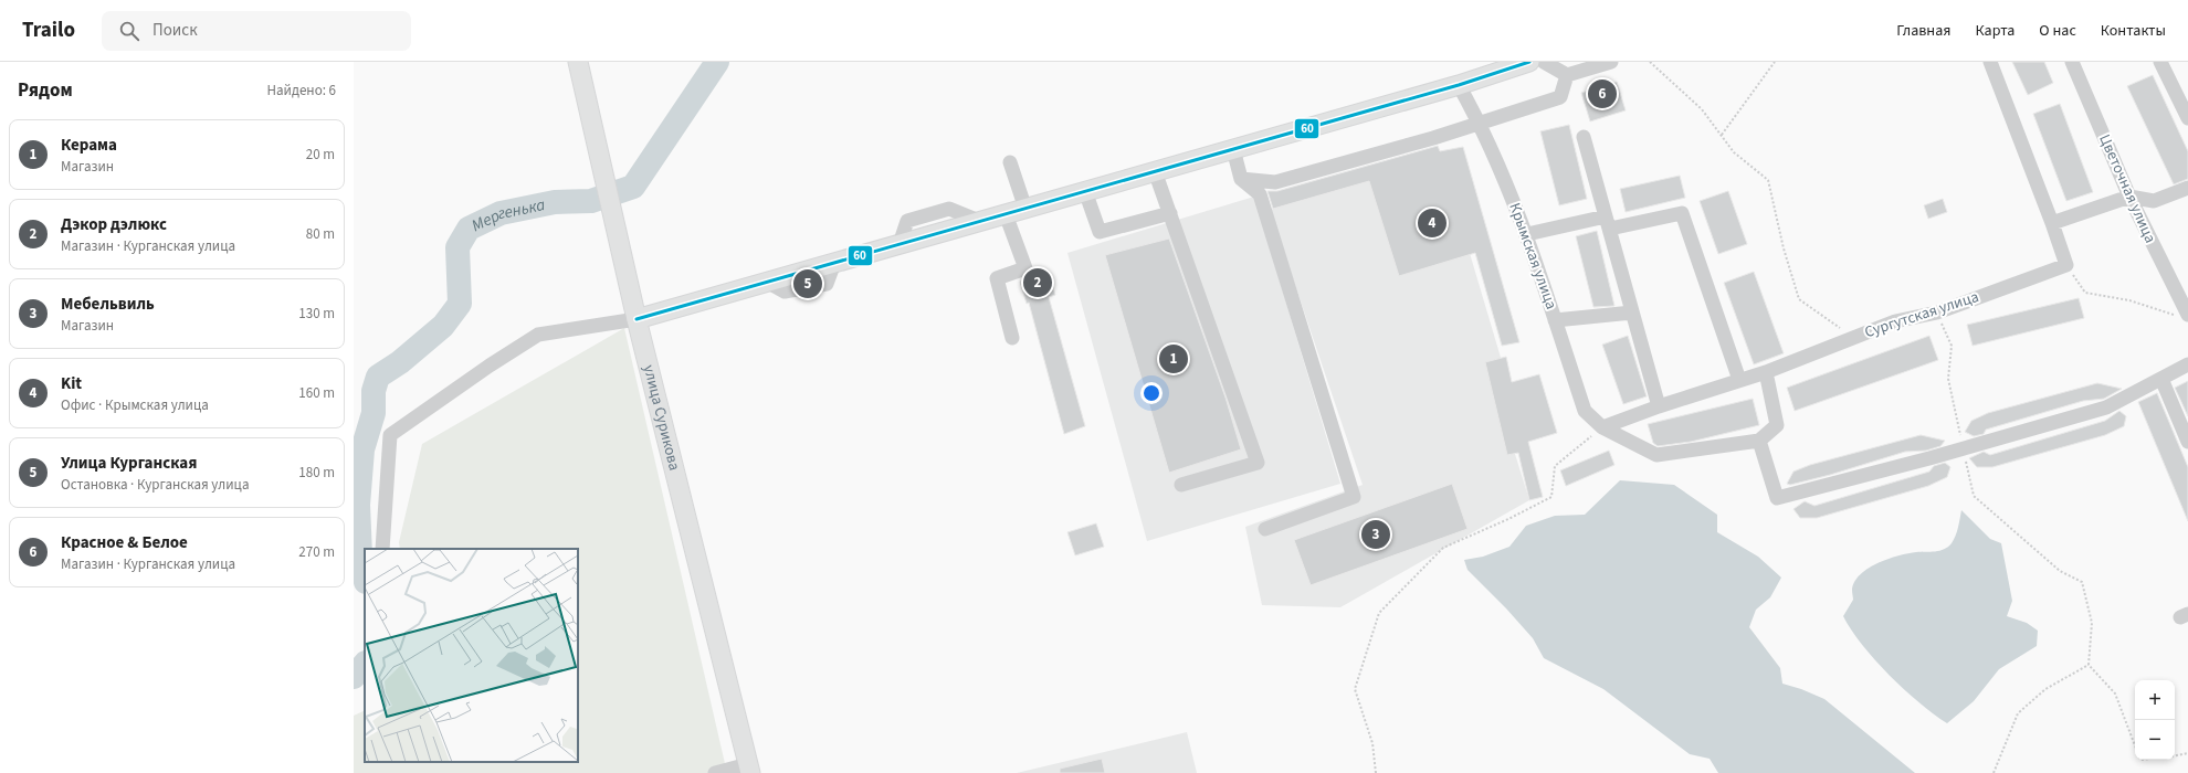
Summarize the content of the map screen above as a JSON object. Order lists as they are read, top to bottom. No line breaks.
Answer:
{"streets":{"main road":["улица Сурикова"],"street":["Цветочная улица","Крымская улица","Сургутская улица"]},"crossings":[["Крымская улица","Сургутская улица"]],"water":["Мергенька"],"lines":["transit line 60"],"page":{"header":"Trailo","search":"Поиск","nav":["Главная","Карта","О нас","Контакты"],"heading":["Рядом","Найдено: 6"],"pins":["6","4","2","5","1","3"],"list":[{"mark":"1","name":"Керама","note":"Магазин","value":"20 m"},{"mark":"2","name":"Дэкор дэлюкс","note":"Магазин · Курганская улица","value":"80 m"},{"mark":"3","name":"Мебельвиль","note":"Магазин","value":"130 m"},{"mark":"4","name":"Kit","note":"Офис · Крымская улица","value":"160 m"},{"mark":"5","name":"Улица Курганская","note":"Остановка · Курганская улица","value":"180 m"},{"mark":"6","name":"Красное & Белое","note":"Магазин · Курганская улица","value":"270 m"}],"map_buttons":["+","−"]}}
